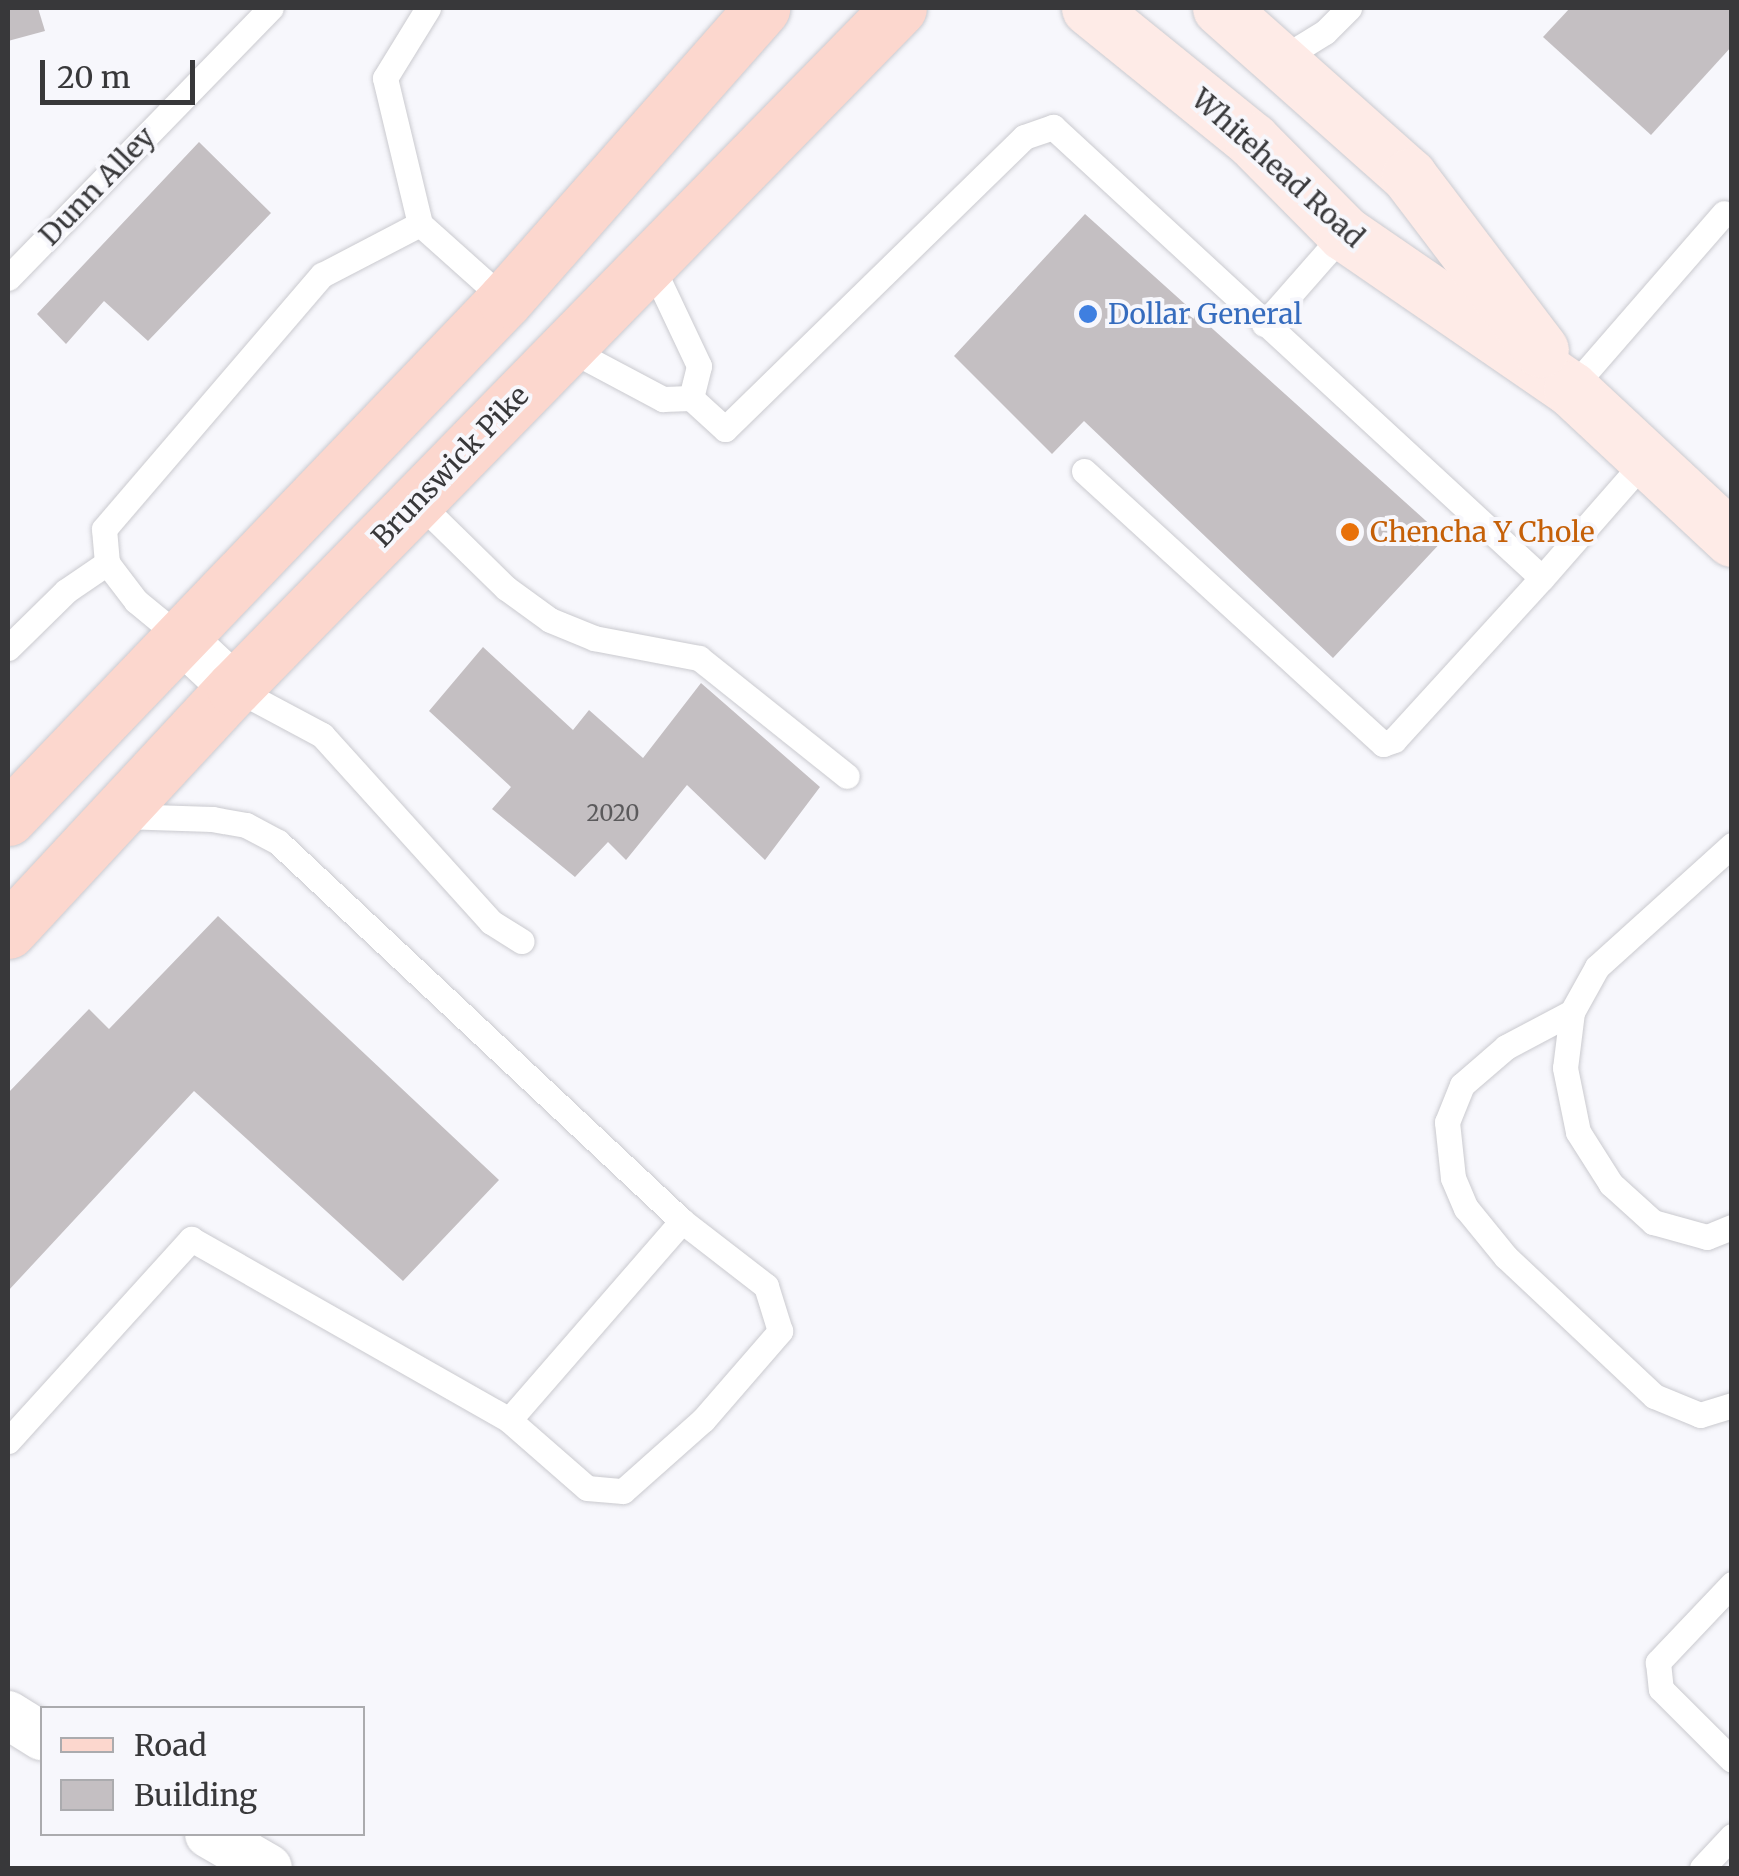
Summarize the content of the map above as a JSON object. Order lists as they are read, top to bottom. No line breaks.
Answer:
{"streets":{"main road":["Whitehead Road","Brunswick Pike"],"lane":["Dunn Alley"]},"places":["Dollar General","Chencha Y Chole"],"house_numbers":["2020"],"legend":["Road","Building"],"scale_bar":"20 m"}
